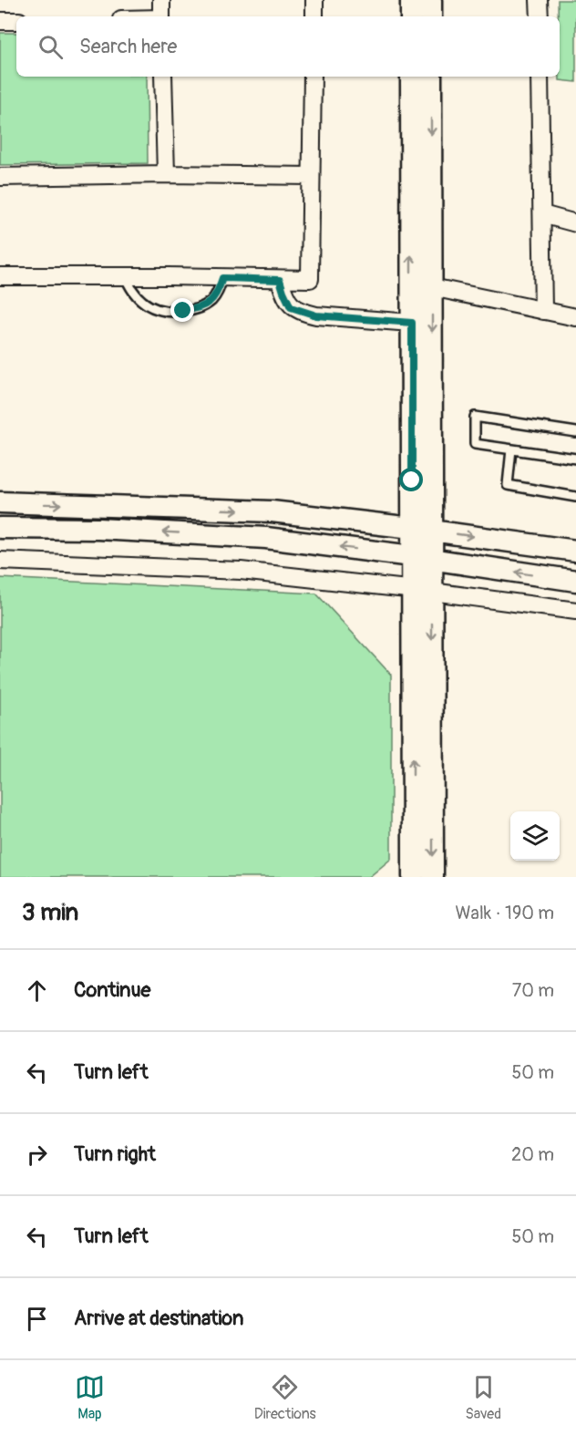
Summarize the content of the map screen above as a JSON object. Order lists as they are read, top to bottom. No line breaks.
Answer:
{"page":{"search":"Search here","heading":["3 min","Walk · 190 m"],"list":[["Continue","70 m"],["Turn left","50 m"],["Turn right","20 m"],["Turn left","50 m"],"Arrive at destination"],"nav":["Map","Directions","Saved"]}}
